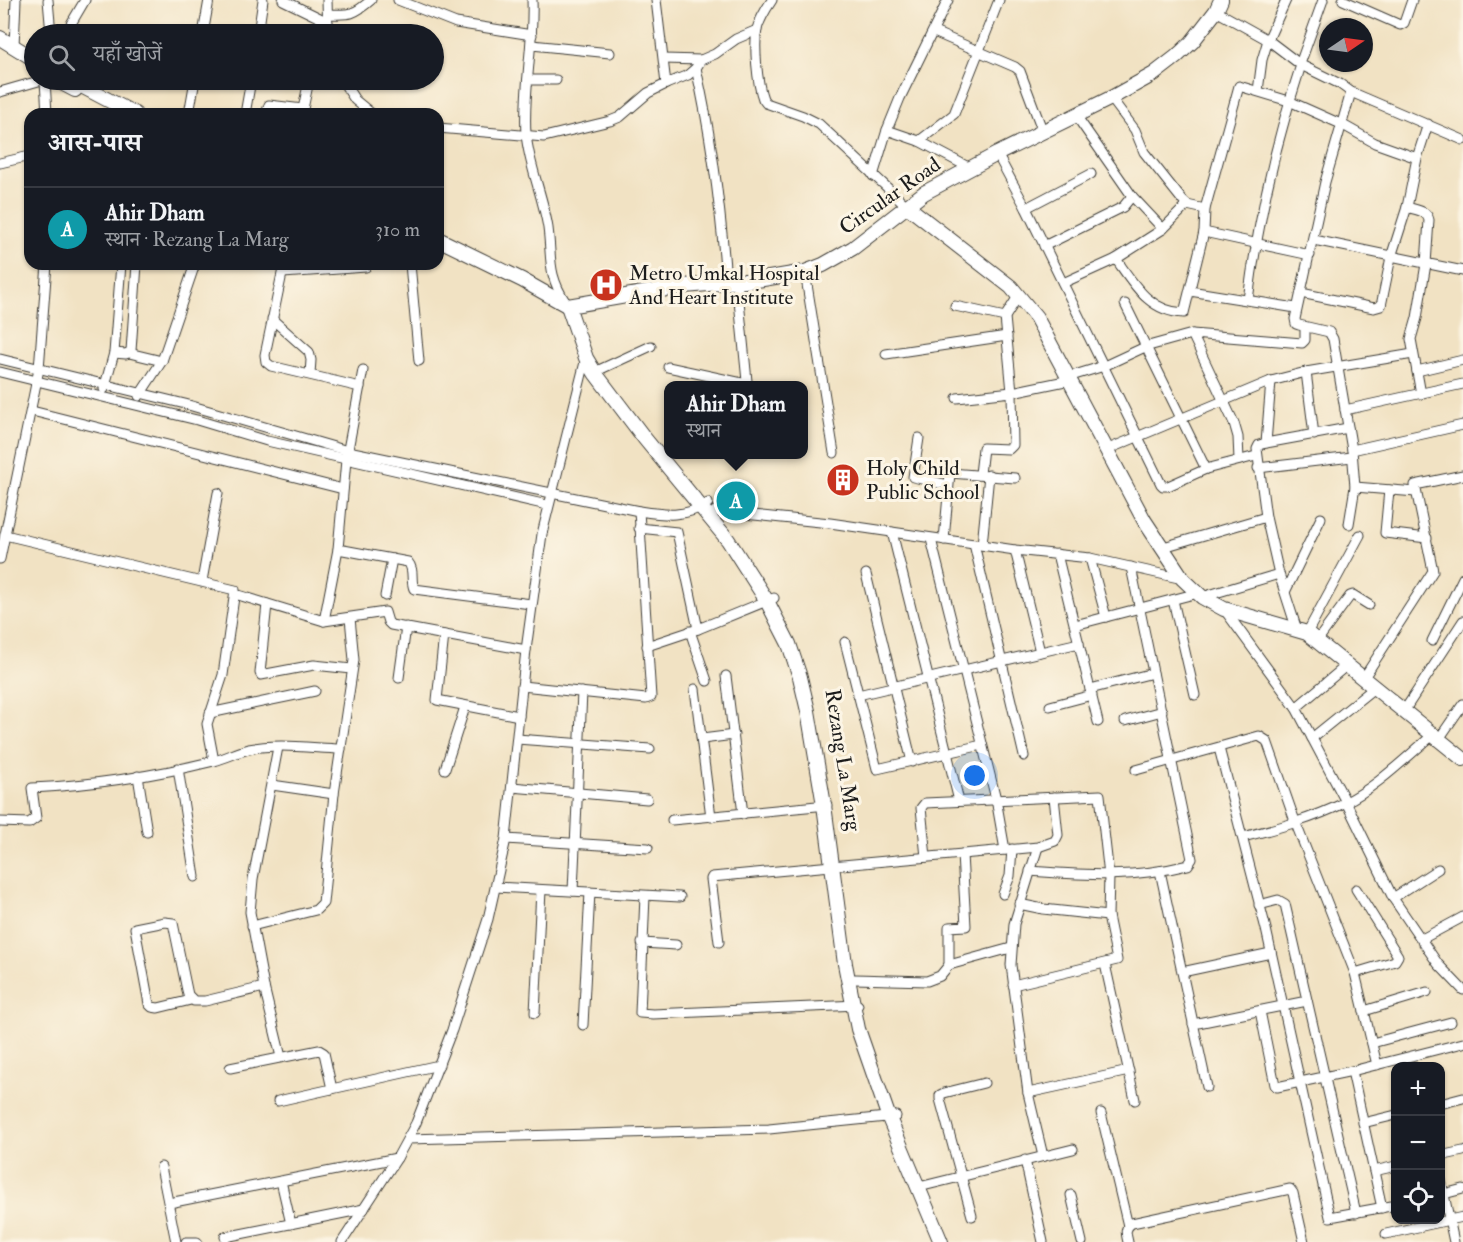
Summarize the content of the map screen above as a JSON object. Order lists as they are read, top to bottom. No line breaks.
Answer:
{"streets":{"main road":["Circular Road","Rezang La Marg"]},"crossings":[["Circular Road","Rezang La Marg"]],"places":{"hospital":["Metro Umkal Hospital And Heart Institute"],"building":["Holy Child Public School"]},"north":"right","page":{"search":"यहाँ खोजें","heading":"आस-पास","list":[{"mark":"A","name":"Ahir Dham","note":"स्थान · Rezang La Marg","value":"310 m"}],"popup":["Ahir Dham","स्थान"],"pins":"A","map_buttons":["+","−"]}}
